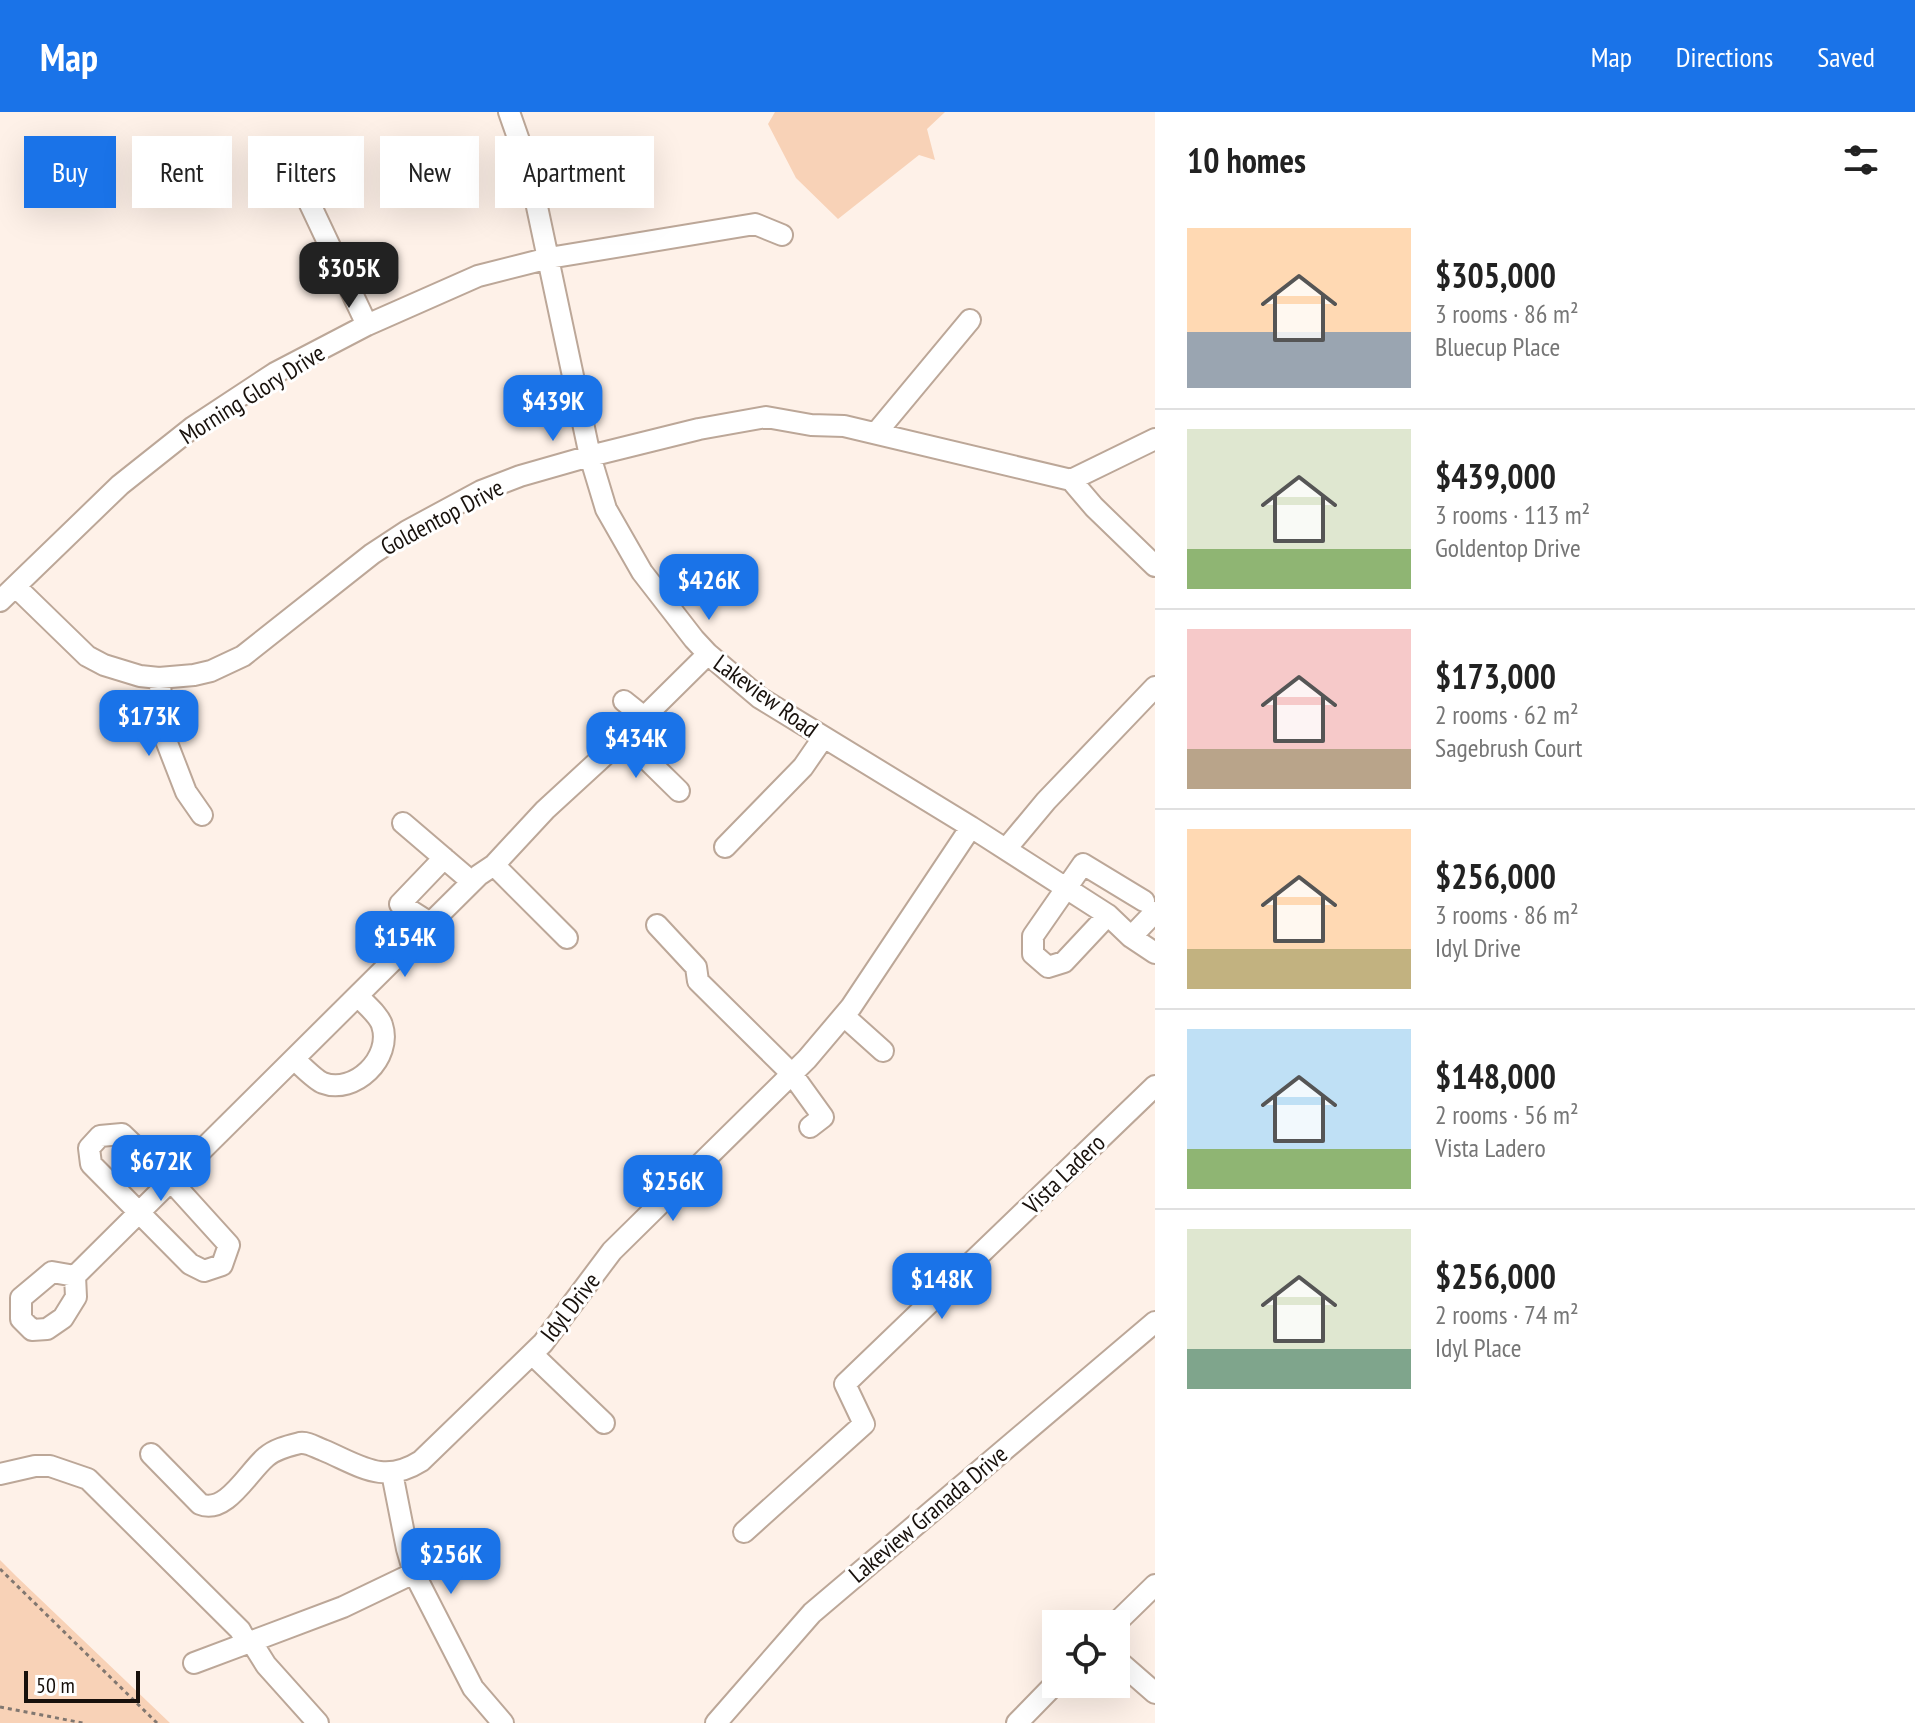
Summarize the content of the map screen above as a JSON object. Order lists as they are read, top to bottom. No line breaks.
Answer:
{"streets":{"street":["Morning Glory Drive","Goldentop Drive","Lakeview Road","Vista Ladero","Idyl Drive","Lakeview Granada Drive"]},"crossings":[["Morning Glory Drive","Goldentop Drive"],["Morning Glory Drive","Lakeview Road"],["Goldentop Drive","Lakeview Road"],["Lakeview Road","Idyl Drive"]],"scale_bar":"50 m","page":{"header":"Map","nav":["Map","Directions","Saved"],"heading":"10 homes","chip":["Buy","Rent","Filters","New","Apartment"],"list":[{"name":"$305,000","note":"3 rooms · 86 m² · Bluecup Place"},{"name":"$439,000","note":"3 rooms · 113 m² · Goldentop Drive"},{"name":"$173,000","note":"2 rooms · 62 m² · Sagebrush Court"},{"name":"$256,000","note":"3 rooms · 86 m² · Idyl Drive"},{"name":"$148,000","note":"2 rooms · 56 m² · Vista Ladero"},{"name":"$256,000","note":"2 rooms · 74 m² · Idyl Place"}],"price":["$305K","$439K","$426K","$173K","$434K","$154K","$672K","$256K","$148K","$256K"],"scale":"50 m"}}
